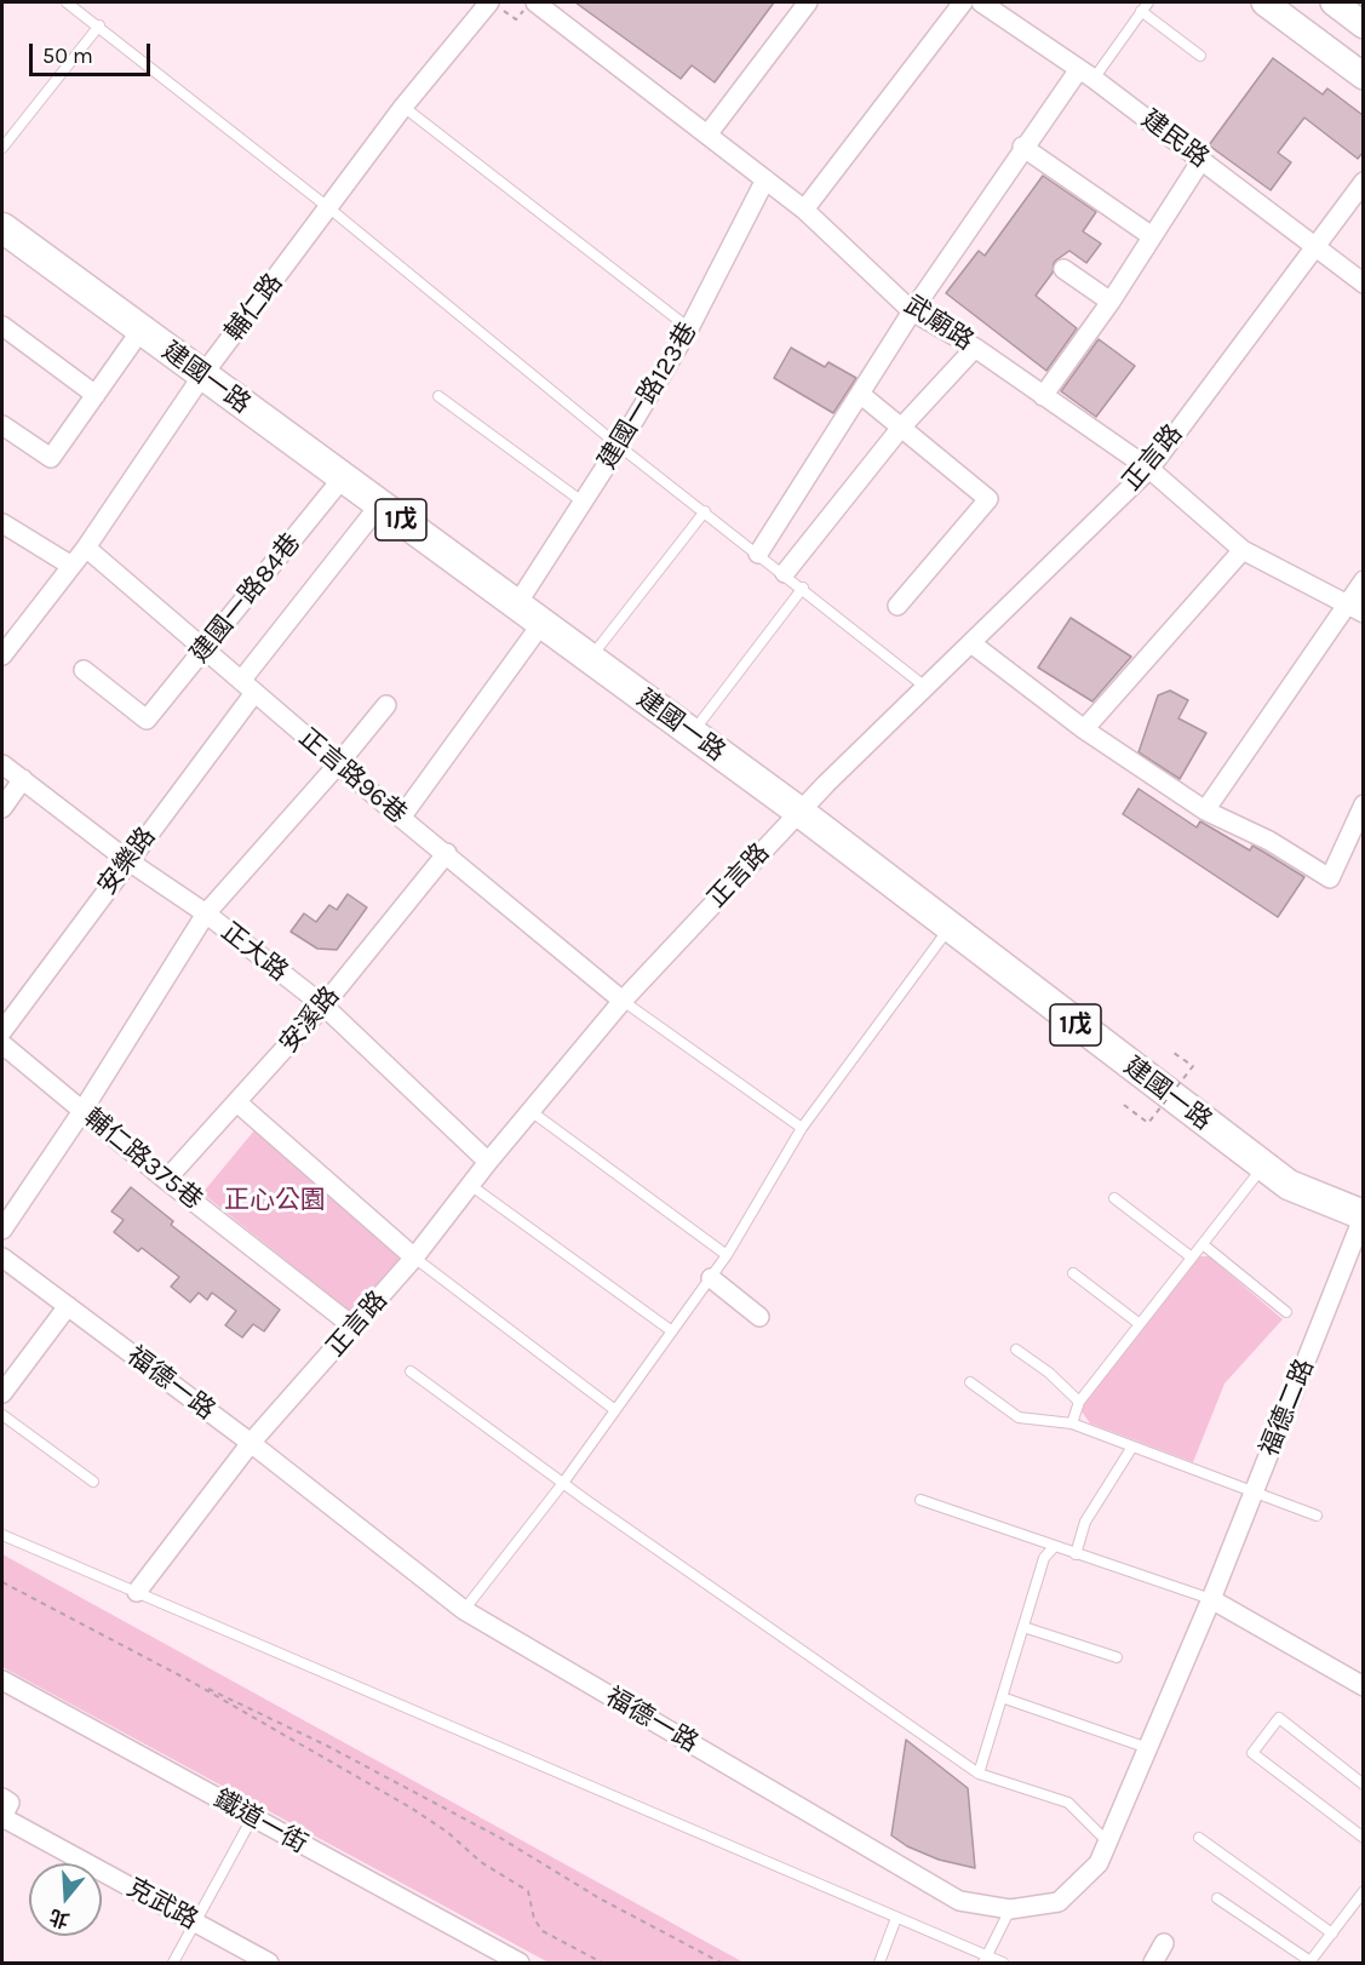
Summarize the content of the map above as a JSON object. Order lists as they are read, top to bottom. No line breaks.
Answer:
{"streets":{"main road":["建國一路","1戊"],"street":["建民路","輔仁路","武廟路","建國一路123巷","正言路","建國一路84巷","正言路96巷","安樂路","正大路","安溪路","輔仁路375巷","福德一路","福德二路","鐵道一街","克武路"]},"crossings":[["建民路","正言路"],["輔仁路","建國一路"],["輔仁路","正言路96巷"],["武廟路","建國一路123巷"],["武廟路","正言路"],["建國一路","建國一路123巷"],["建國一路","正言路"],["建國一路","建國一路84巷"],["建國一路","安樂路"],["建國一路","福德二路"],["正言路","正言路96巷"],["正言路","正大路"],["正言路","輔仁路375巷"],["正言路","福德一路"],["建國一路84巷","正言路96巷"],["正言路96巷","安樂路"],["正言路96巷","安溪路"],["安樂路","正大路"],["正大路","安溪路"],["安溪路","輔仁路375巷"],["福德一路","福德二路"]],"parks":["正心公園"],"scale_bar":"50 m","north":"bottom"}
